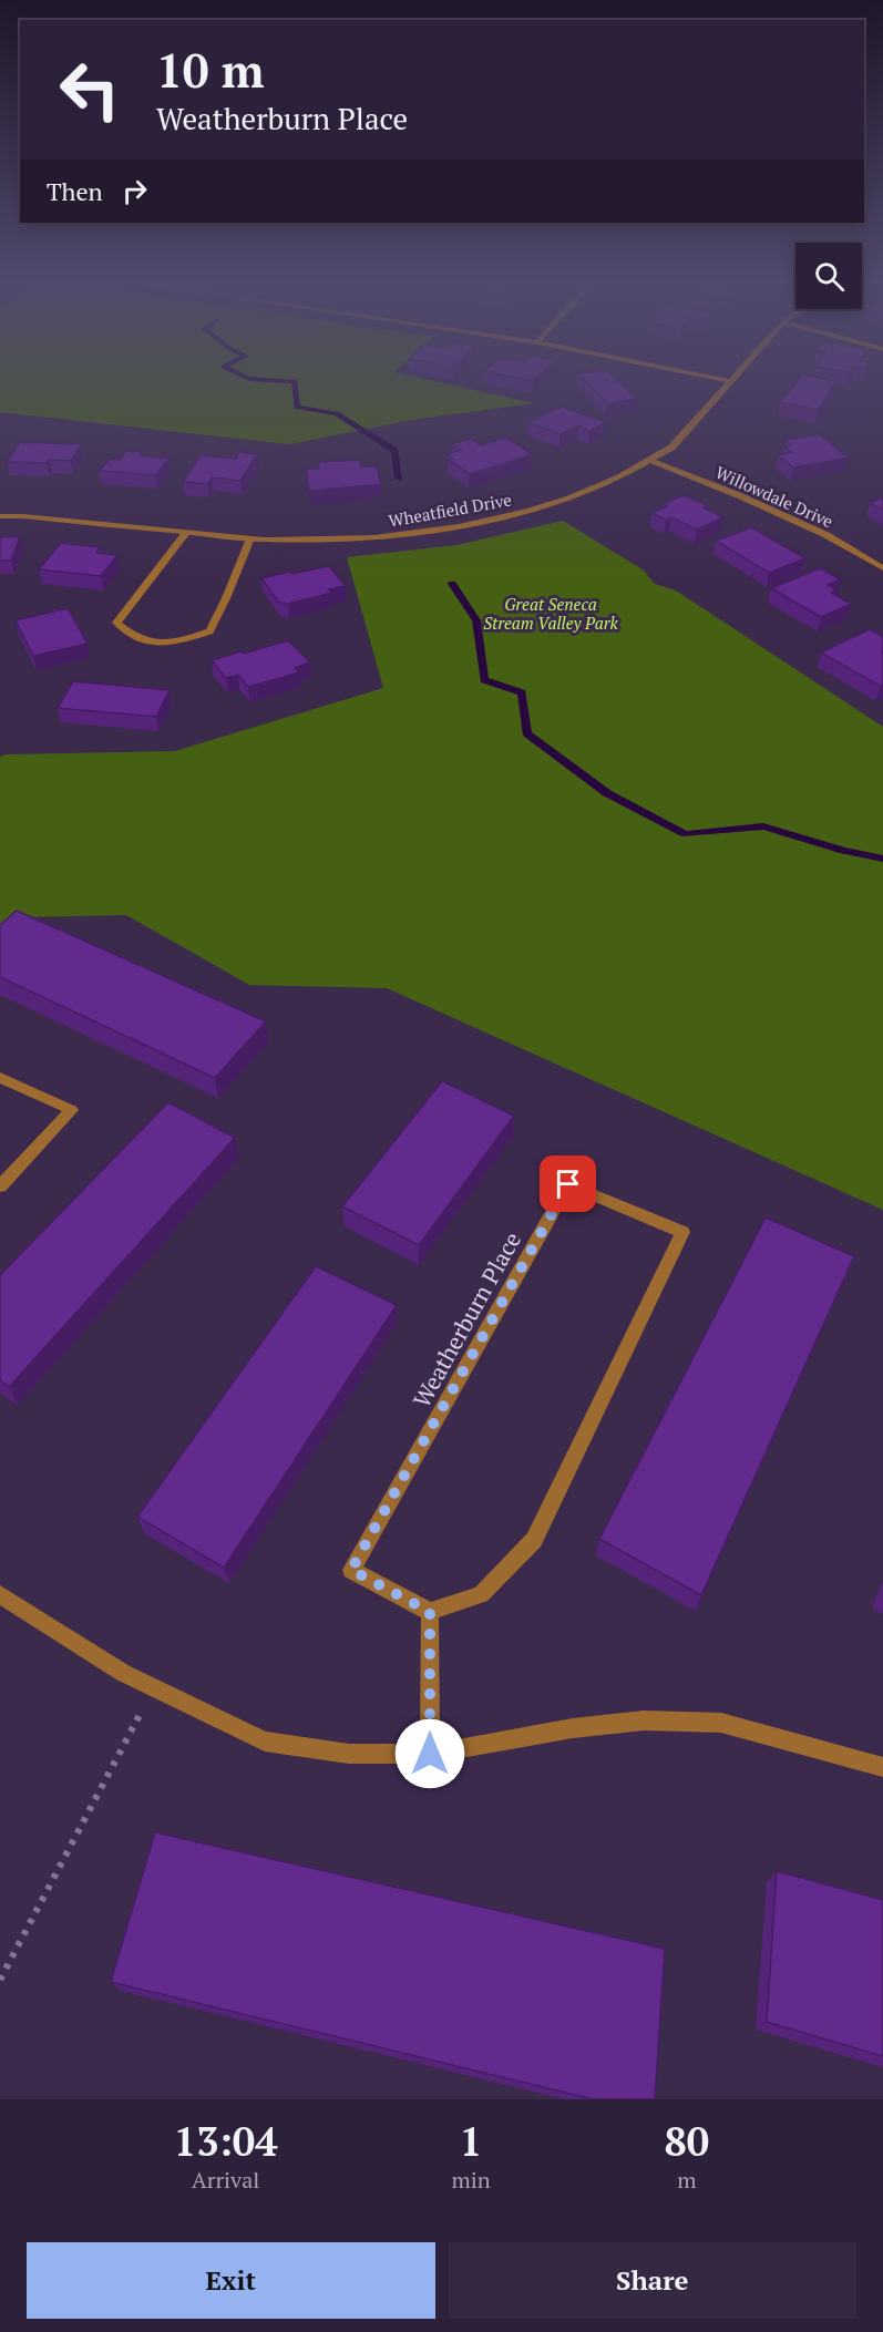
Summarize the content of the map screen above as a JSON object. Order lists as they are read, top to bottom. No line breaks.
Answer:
{"streets":{"street":["Willowdale Drive","Wheatfield Drive","Weatherburn Place"]},"crossings":[["Willowdale Drive","Wheatfield Drive"]],"parks":["Great Seneca Stream Valley Park"],"page":{"turn":["10 m","Weatherburn Place"],"then":"Then","eta":["13:04","Arrival","1","min","80","m"],"buttons":["Exit","Share"]}}
